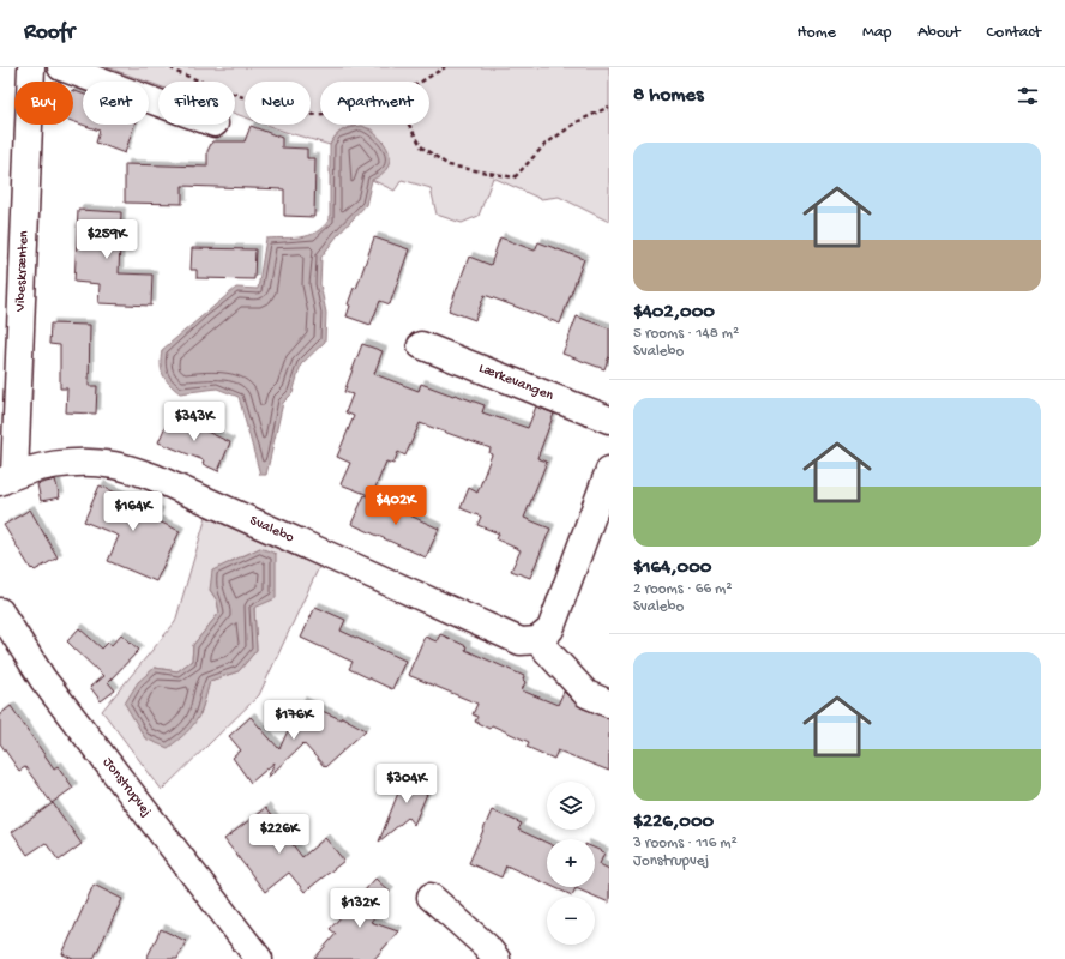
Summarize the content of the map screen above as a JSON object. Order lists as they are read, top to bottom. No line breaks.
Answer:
{"streets":{"street":["Vibeskrænten","Lærkevangen","Svalebo","Jonstrupvej"]},"crossings":[["Vibeskrænten","Svalebo"]],"page":{"header":"Roofr","nav":["Home","Map","About","Contact"],"heading":"8 homes","chip":["Buy","Rent","Filters","New","Apartment"],"list":[{"name":"$402,000","note":"5 rooms · 148 m² · Svalebo"},{"name":"$164,000","note":"2 rooms · 66 m² · Svalebo"},{"name":"$226,000","note":"3 rooms · 116 m² · Jonstrupvej"}],"price":["$259K","$343K","$402K","$164K","$176K","$304K","$226K","$132K"],"map_buttons":["+","−"]}}
